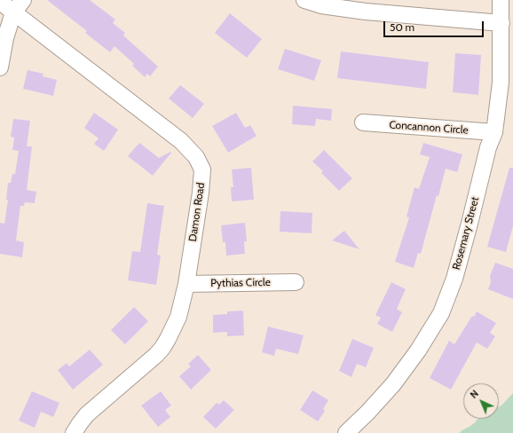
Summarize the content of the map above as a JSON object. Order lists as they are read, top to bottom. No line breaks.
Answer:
{"streets":{"street":["Concannon Circle","Damon Road","Rosemary Street","Pythias Circle"]},"crossings":[["Concannon Circle","Rosemary Street"],["Damon Road","Pythias Circle"]],"scale_bar":"50 m","north":"top left"}
